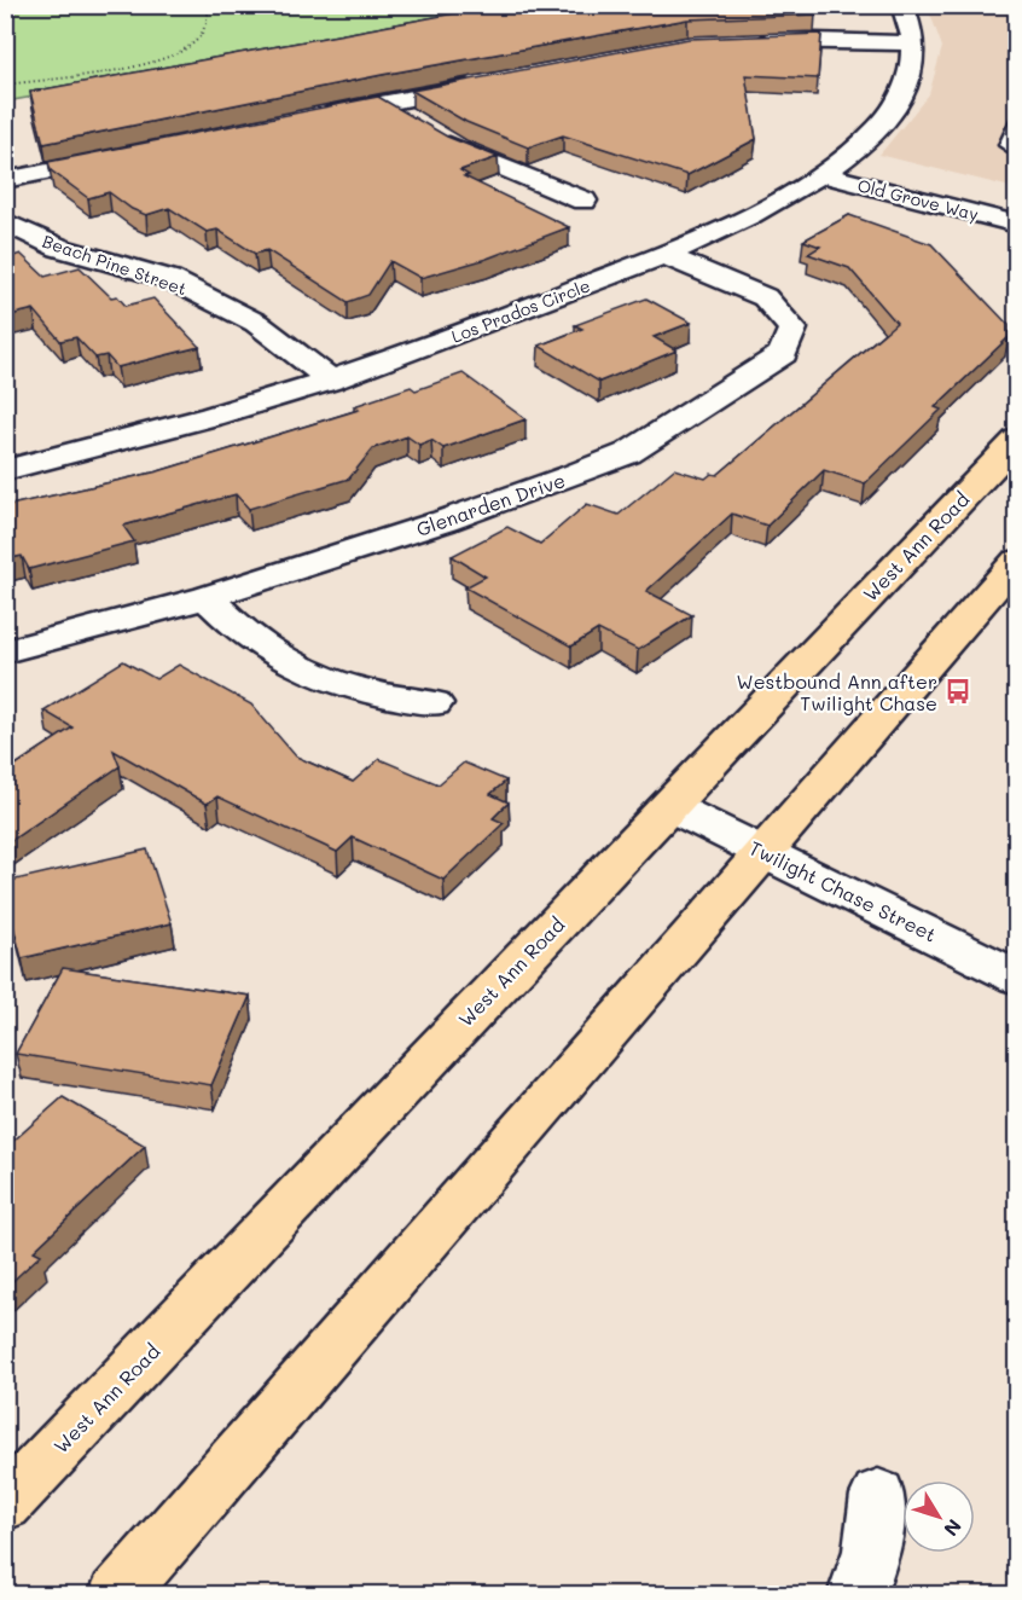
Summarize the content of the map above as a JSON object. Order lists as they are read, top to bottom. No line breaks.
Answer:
{"streets":{"main road":["West Ann Road"],"street":["Old Grove Way","Beach Pine Street","Los Prados Circle","Glenarden Drive","Twilight Chase Street"]},"crossings":[["Old Grove Way","Los Prados Circle"],["Beach Pine Street","Los Prados Circle"],["Los Prados Circle","Glenarden Drive"],["West Ann Road","Twilight Chase Street"]],"places":{"bus stop":["Westbound Ann after Twilight Chase"]},"north":"bottom right"}
